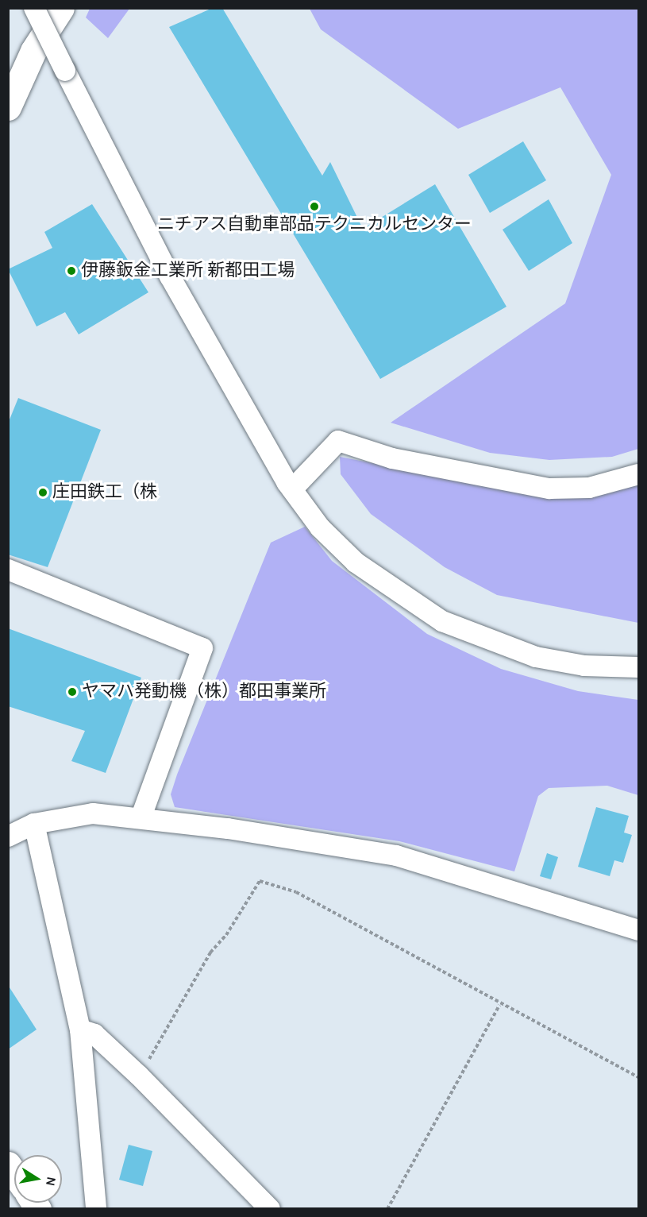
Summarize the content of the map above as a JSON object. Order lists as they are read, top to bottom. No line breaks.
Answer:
{"places":["ニチアス自動車部品テクニカルセンター","伊藤鈑金工業所 新都田工場","庄田鉄工（株","ヤマハ発動機（株）都田事業所"],"north":"right"}
